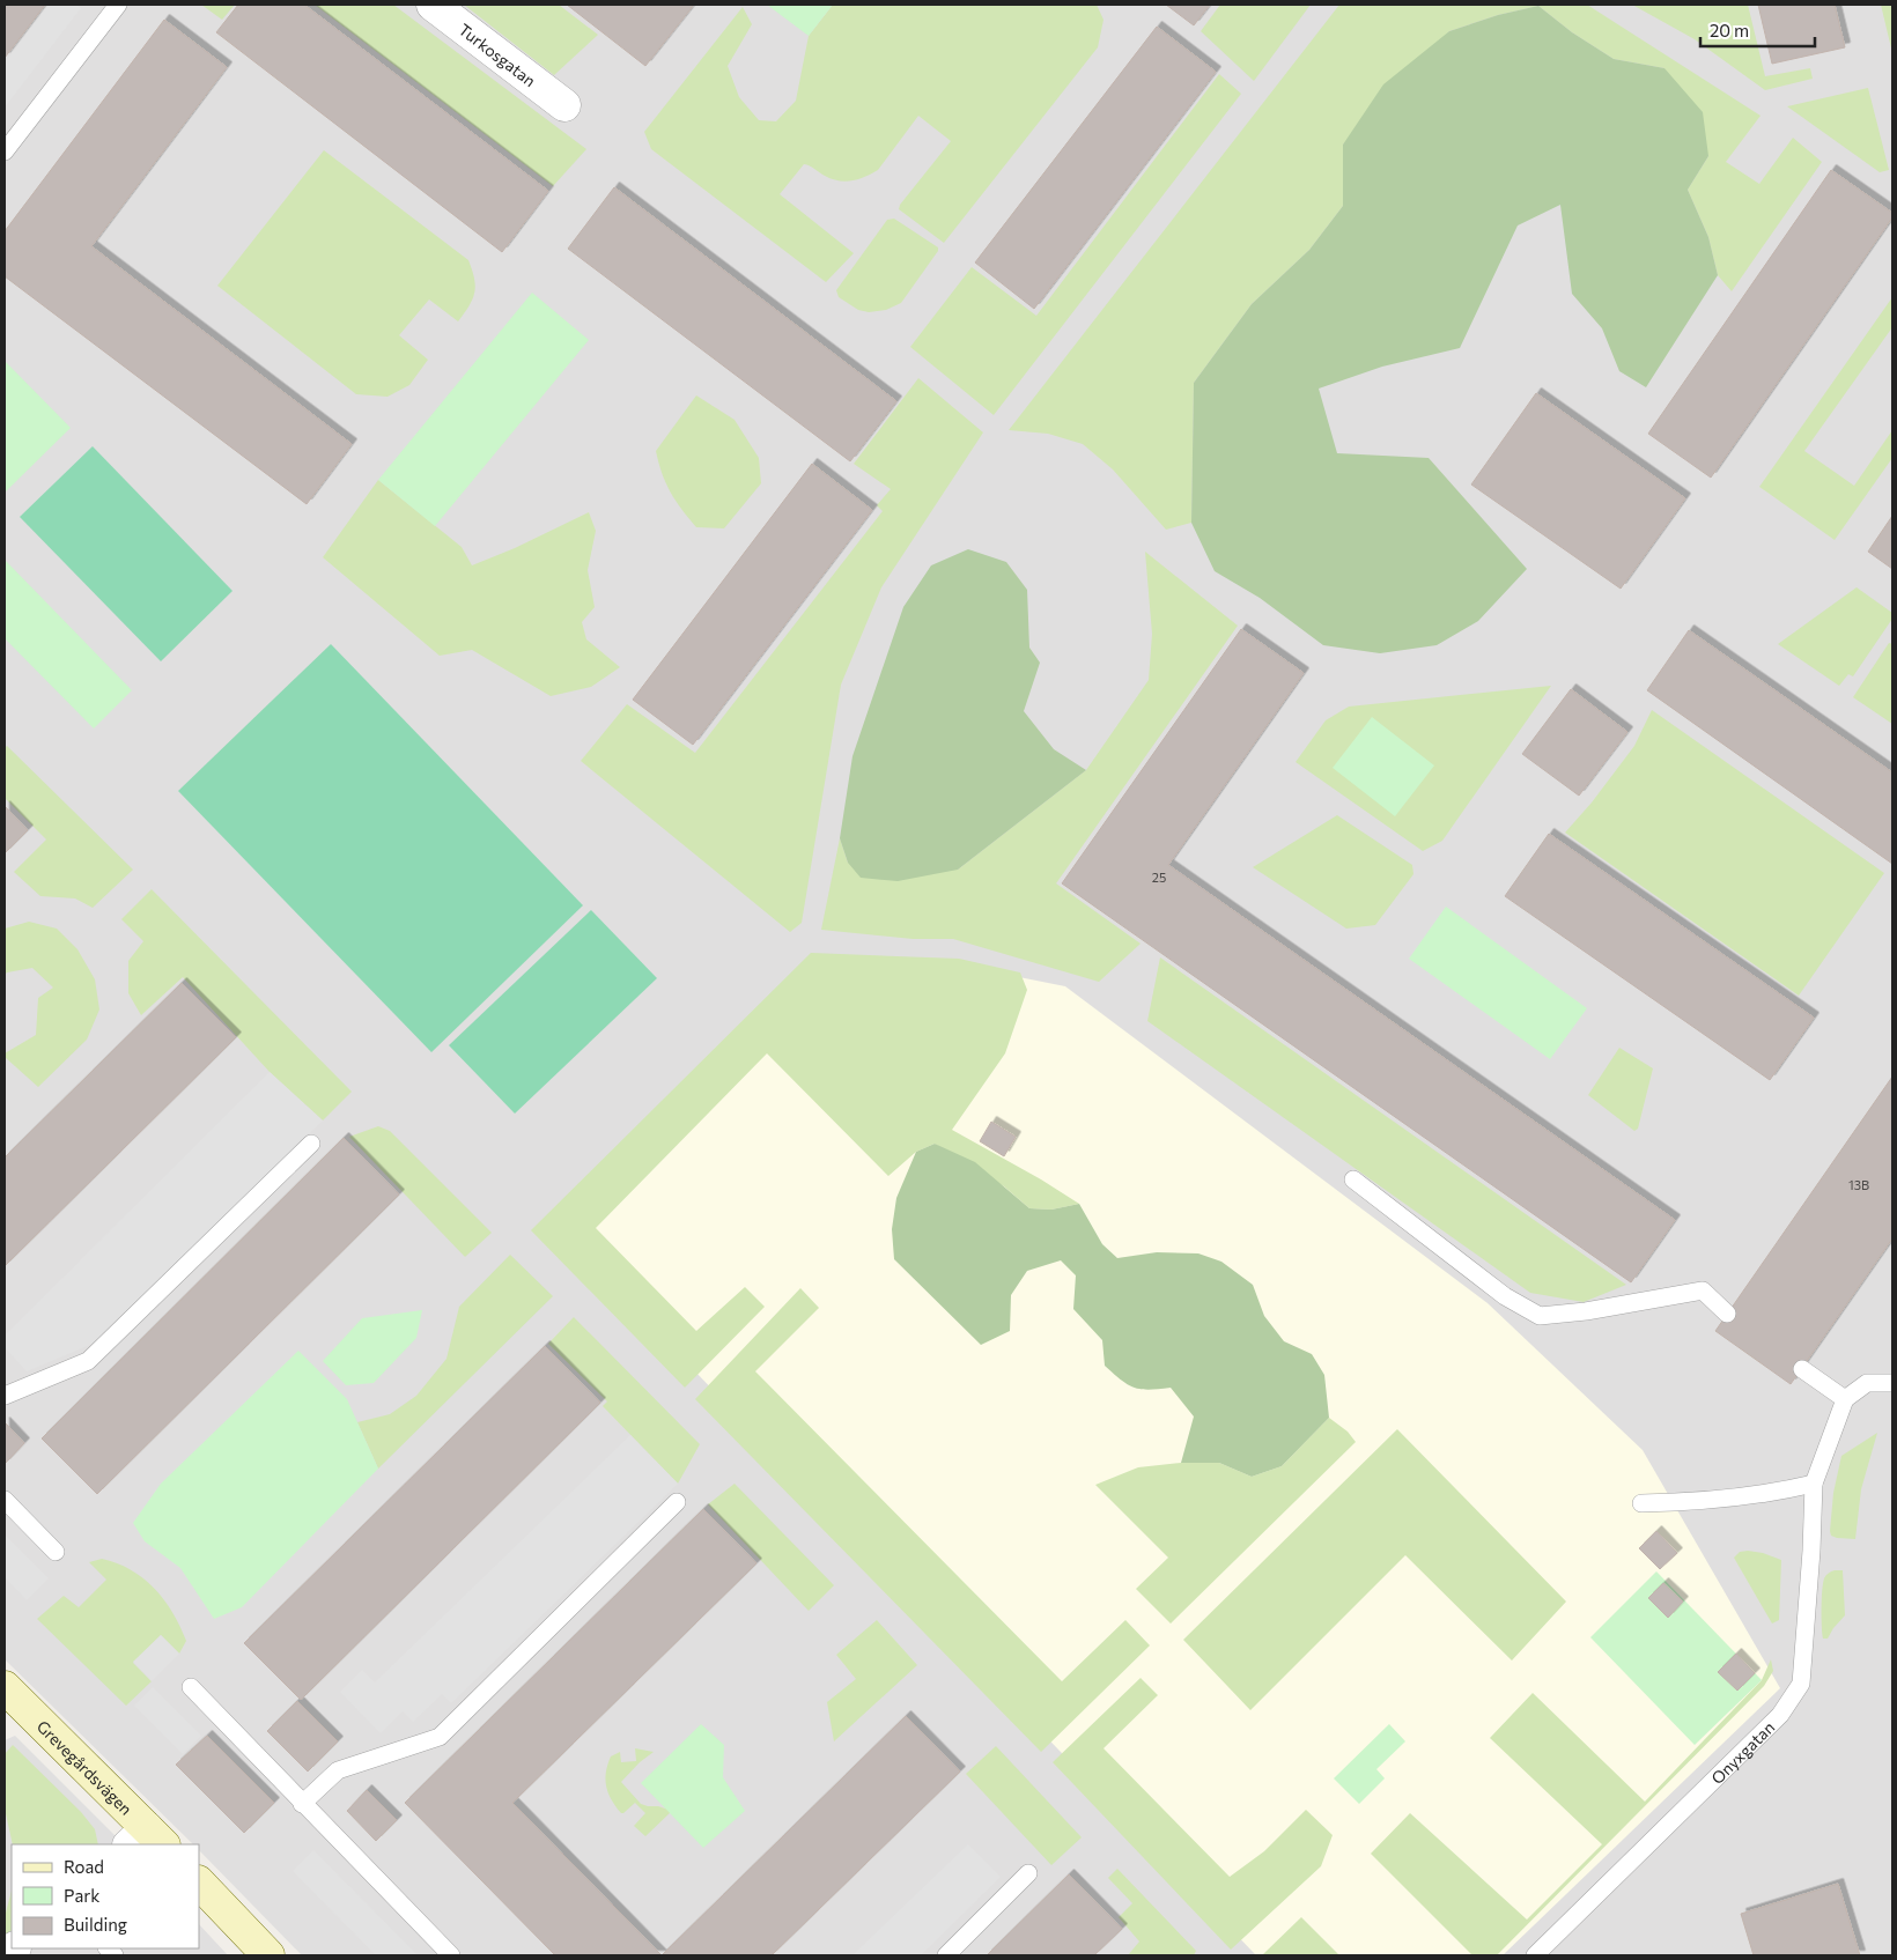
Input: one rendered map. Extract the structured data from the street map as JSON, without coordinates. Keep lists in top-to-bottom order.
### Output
{
  "streets": {
    "street": ["Turkosgatan", "Grevegårdsvägen"],
    "lane": ["Onyxgatan"]
  },
  "house_numbers": ["25", "13B"],
  "legend": ["Road", "Park", "Building"],
  "scale_bar": "20 m"
}
